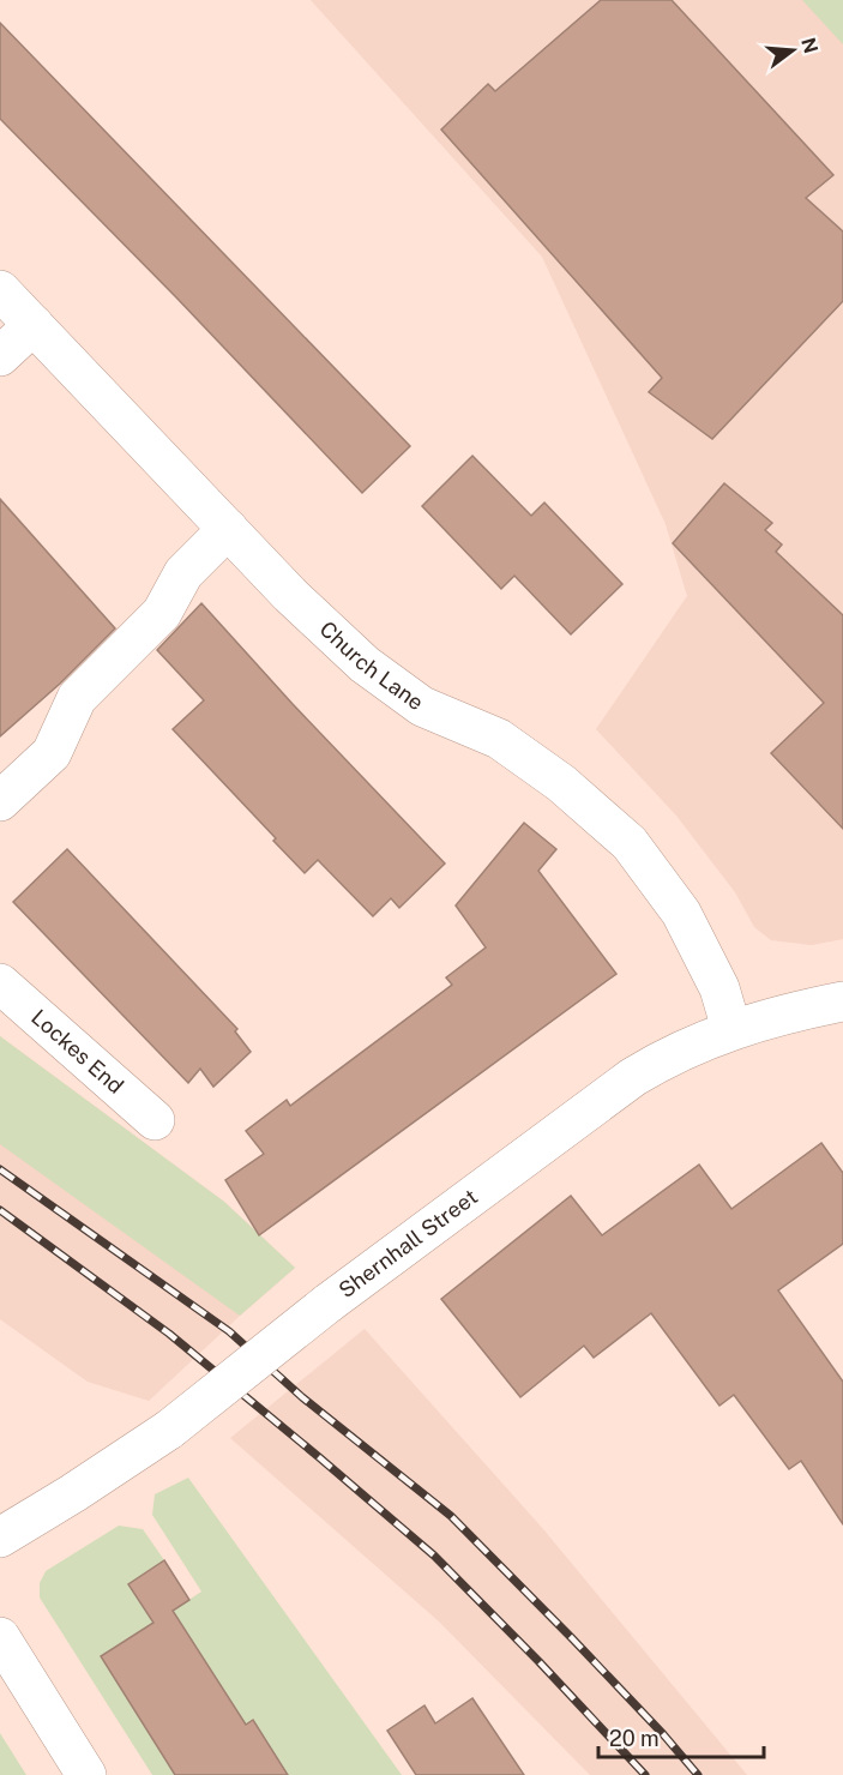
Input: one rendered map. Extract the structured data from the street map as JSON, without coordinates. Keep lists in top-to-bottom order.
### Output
{
  "streets": {
    "street": ["Church Lane", "Lockes End", "Shernhall Street"]
  },
  "crossings": [
    ["Church Lane", "Shernhall Street"]
  ],
  "scale_bar": "20 m",
  "north": "right"
}
